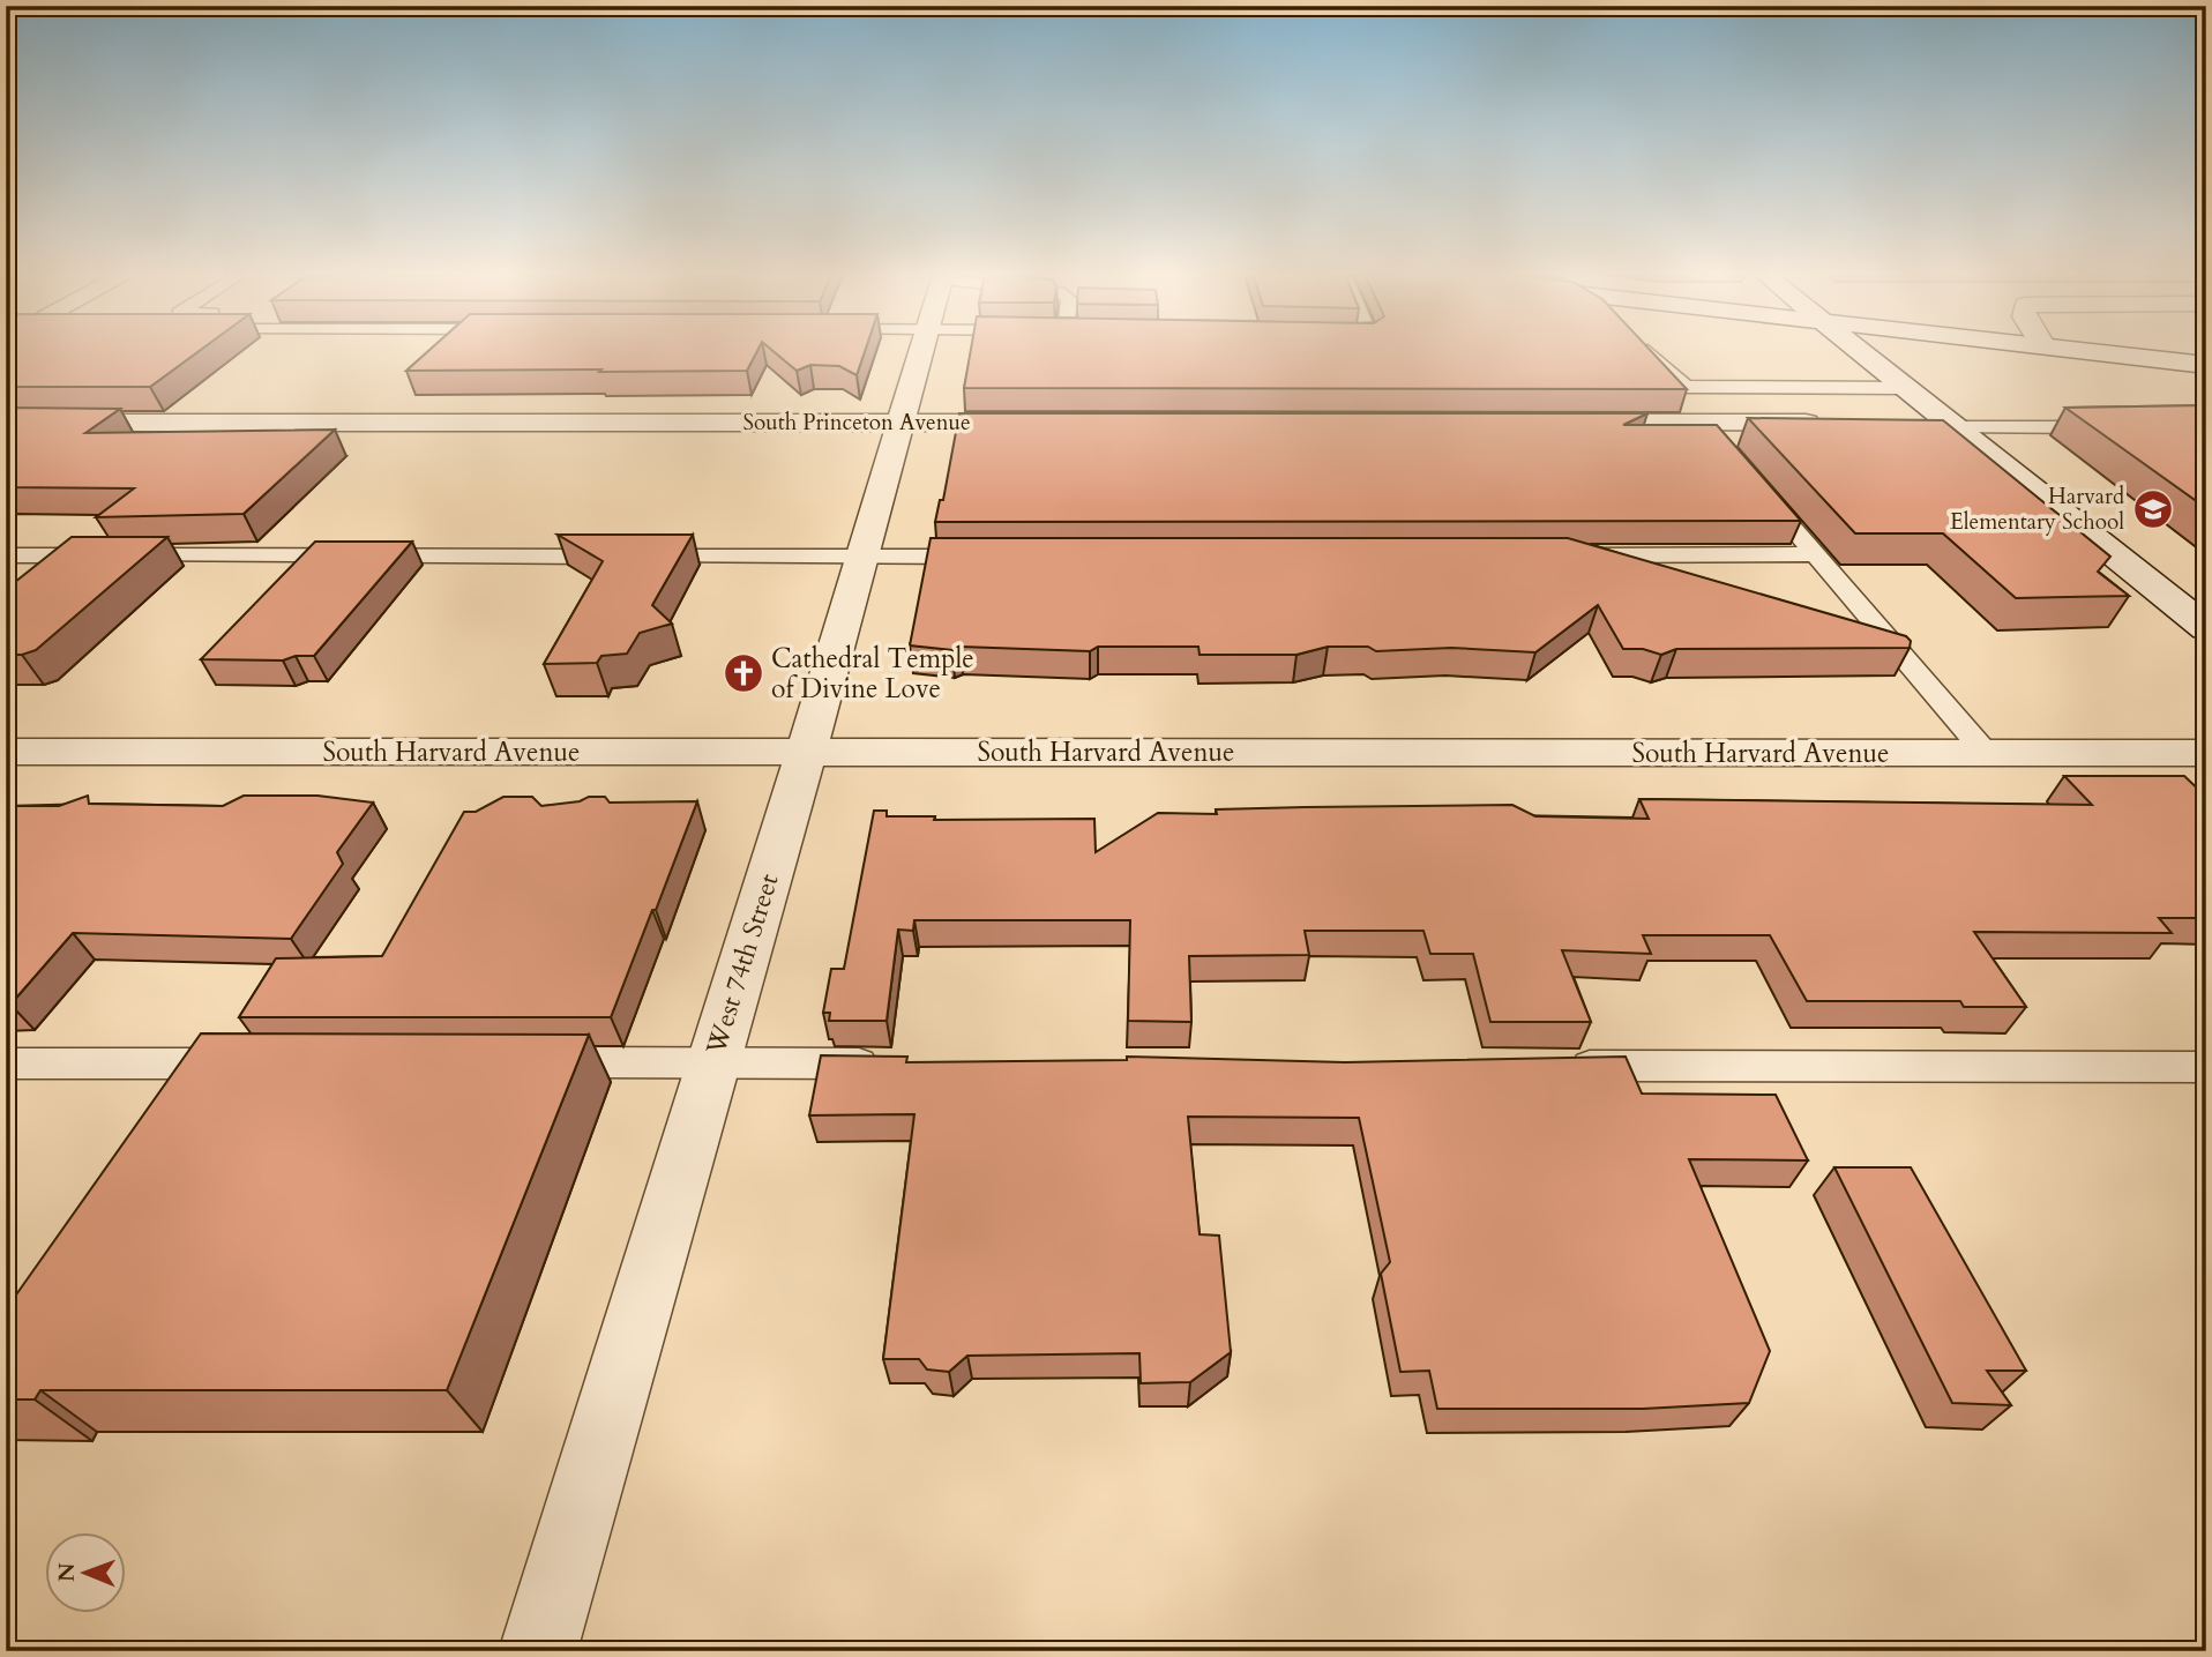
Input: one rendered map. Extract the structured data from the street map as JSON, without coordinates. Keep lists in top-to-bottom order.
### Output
{
  "streets": {
    "street": ["South Princeton Avenue", "South Harvard Avenue", "West 74th Street"]
  },
  "crossings": [
    ["South Princeton Avenue", "West 74th Street"],
    ["South Harvard Avenue", "West 74th Street"]
  ],
  "places": {
    "school or university": ["Harvard Elementary School"],
    "church": ["Cathedral Temple of Divine Love"]
  },
  "north": "left"
}
